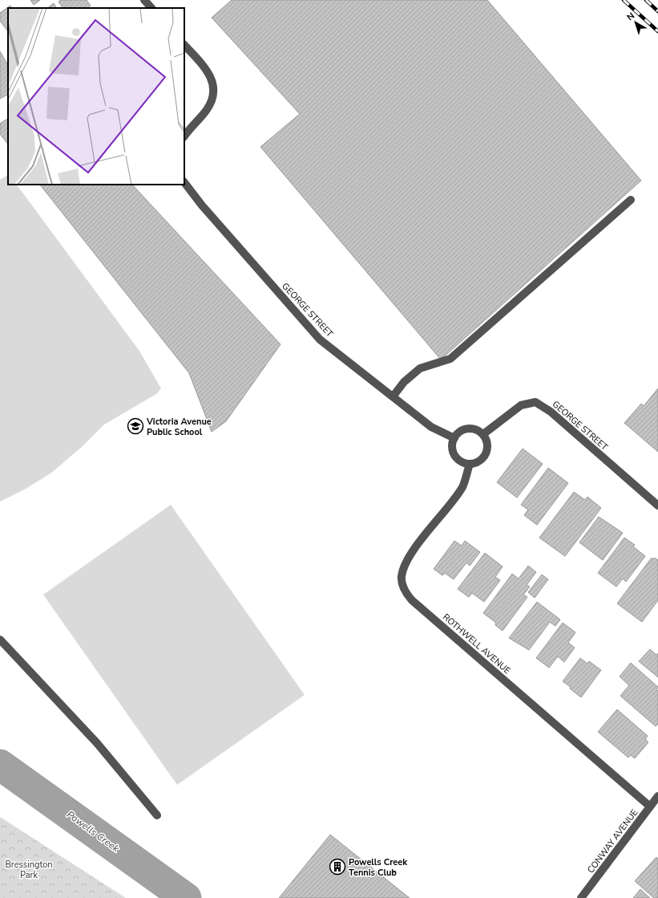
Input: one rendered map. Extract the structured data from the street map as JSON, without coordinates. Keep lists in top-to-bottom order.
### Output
{
  "streets": {
    "street": ["GEORGE STREET", "ROTHWELL AVENUE", "CONWAY AVENUE"]
  },
  "crossings": [
    ["GEORGE STREET", "ROTHWELL AVENUE"],
    ["ROTHWELL AVENUE", "CONWAY AVENUE"]
  ],
  "water": ["Powells Creek"],
  "parks": ["Bressington Park"],
  "places": {
    "school or university": ["Victoria Avenue Public School"],
    "building": ["Powells Creek Tennis Club"]
  },
  "north": "top left"
}
